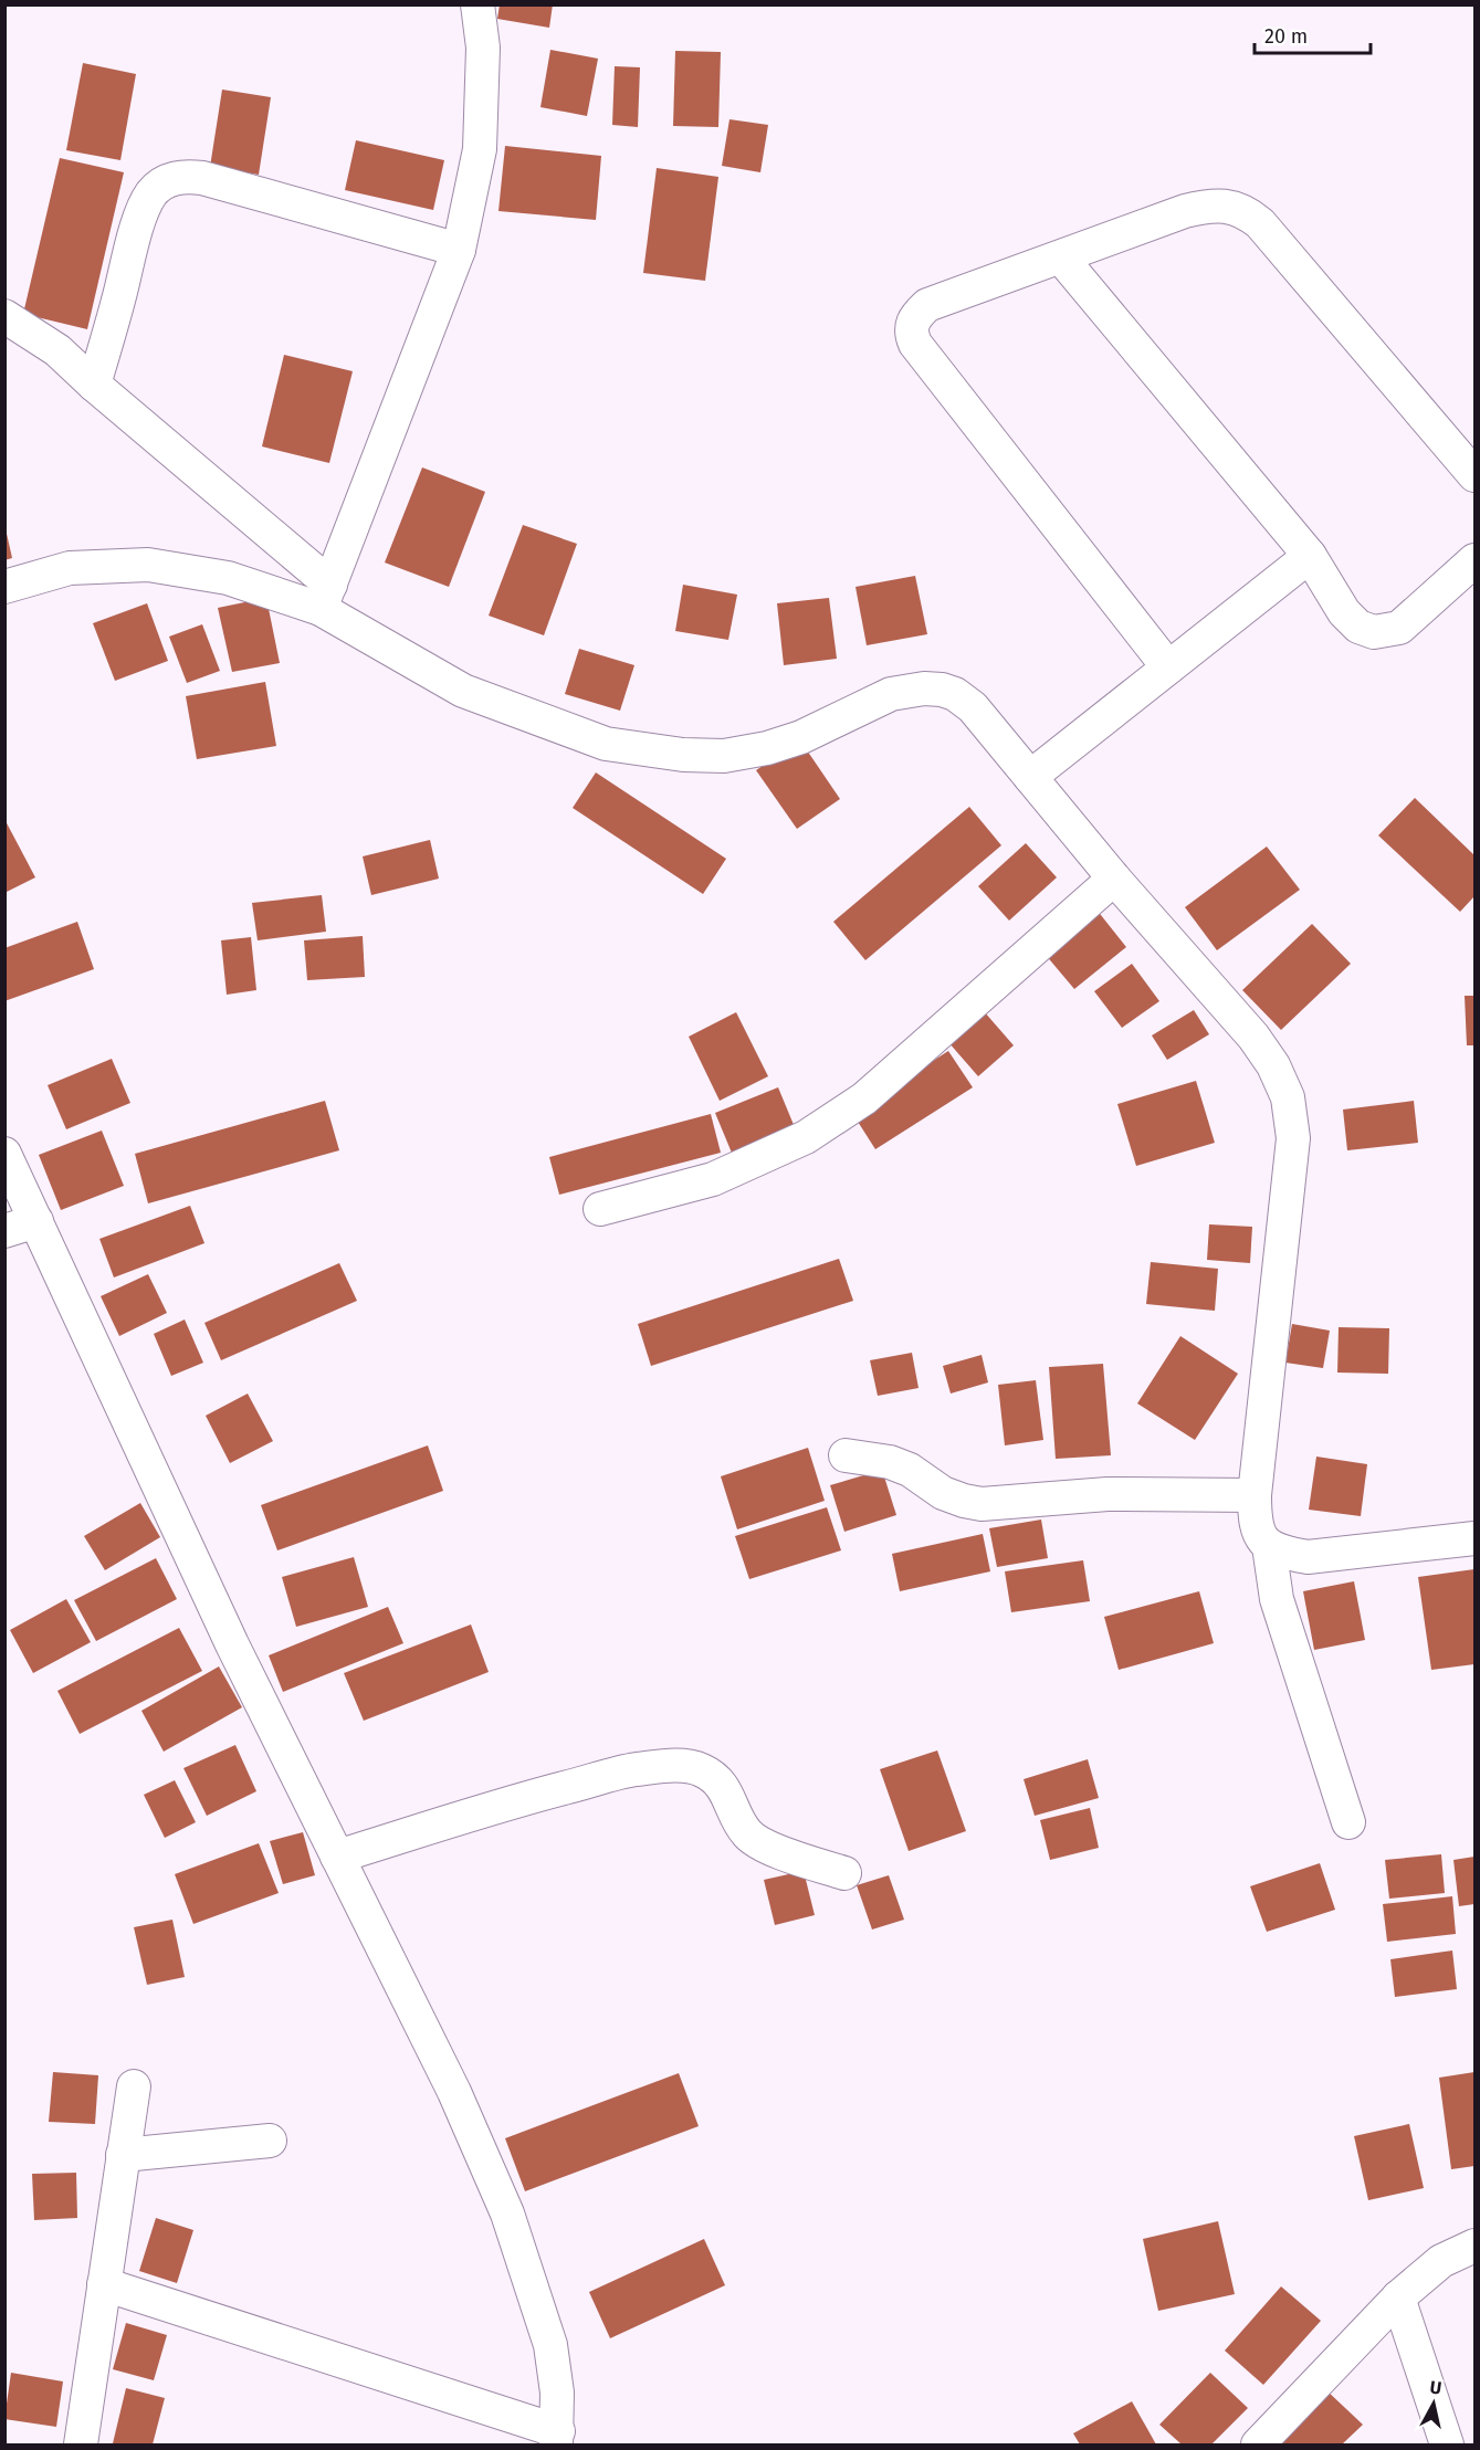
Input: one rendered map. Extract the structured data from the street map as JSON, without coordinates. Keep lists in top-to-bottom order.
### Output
{
  "scale_bar": "20 m",
  "north": "top"
}
